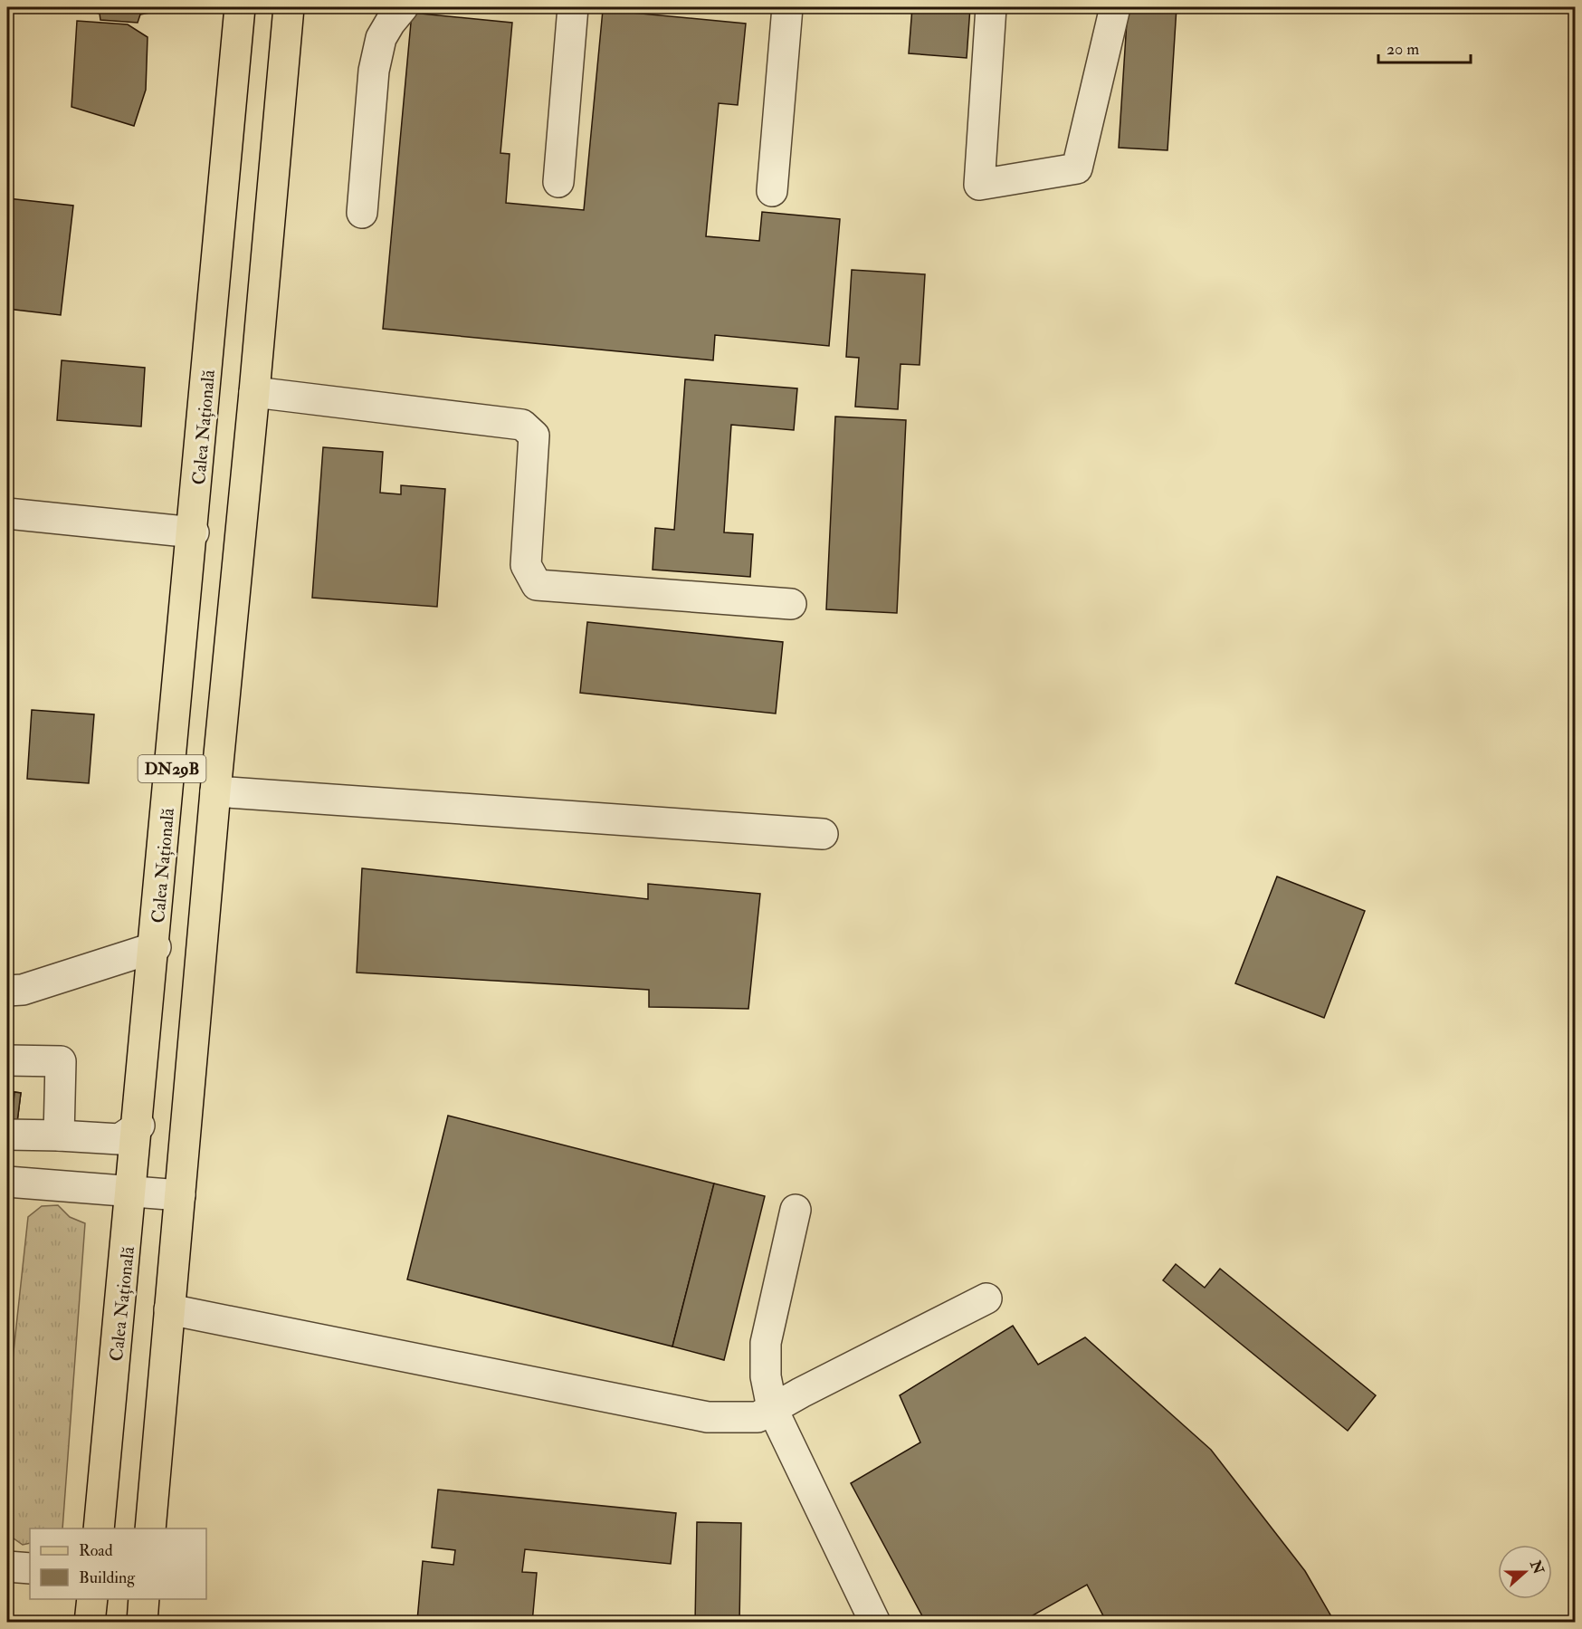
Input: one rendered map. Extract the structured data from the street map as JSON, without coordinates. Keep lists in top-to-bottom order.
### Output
{
  "streets": {
    "main road": ["Calea Națională", "DN29B"]
  },
  "legend": ["Road", "Building"],
  "scale_bar": "20 m",
  "north": "right"
}
